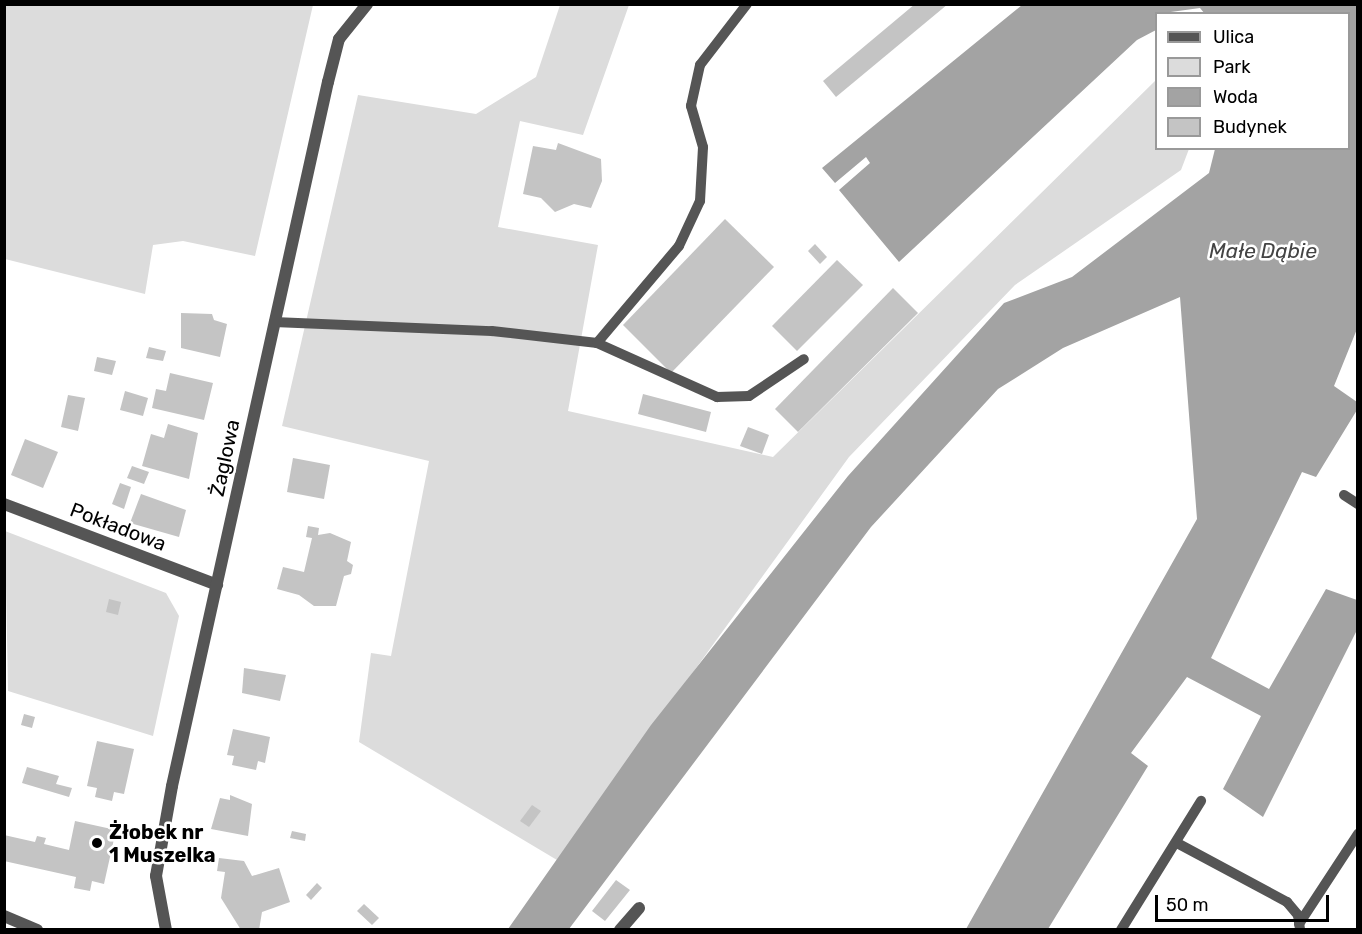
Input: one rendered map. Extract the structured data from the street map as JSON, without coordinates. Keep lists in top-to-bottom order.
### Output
{
  "streets": {
    "street": ["Żaglowa", "Pokładowa"]
  },
  "crossings": [
    ["Żaglowa", "Pokładowa"]
  ],
  "water": ["Małe Dąbie"],
  "places": ["Żłobek nr 1 Muszelka"],
  "legend": [
    "Ulica",
    "Park",
    "Woda",
    "Budynek"
  ],
  "scale_bar": "50 m"
}
